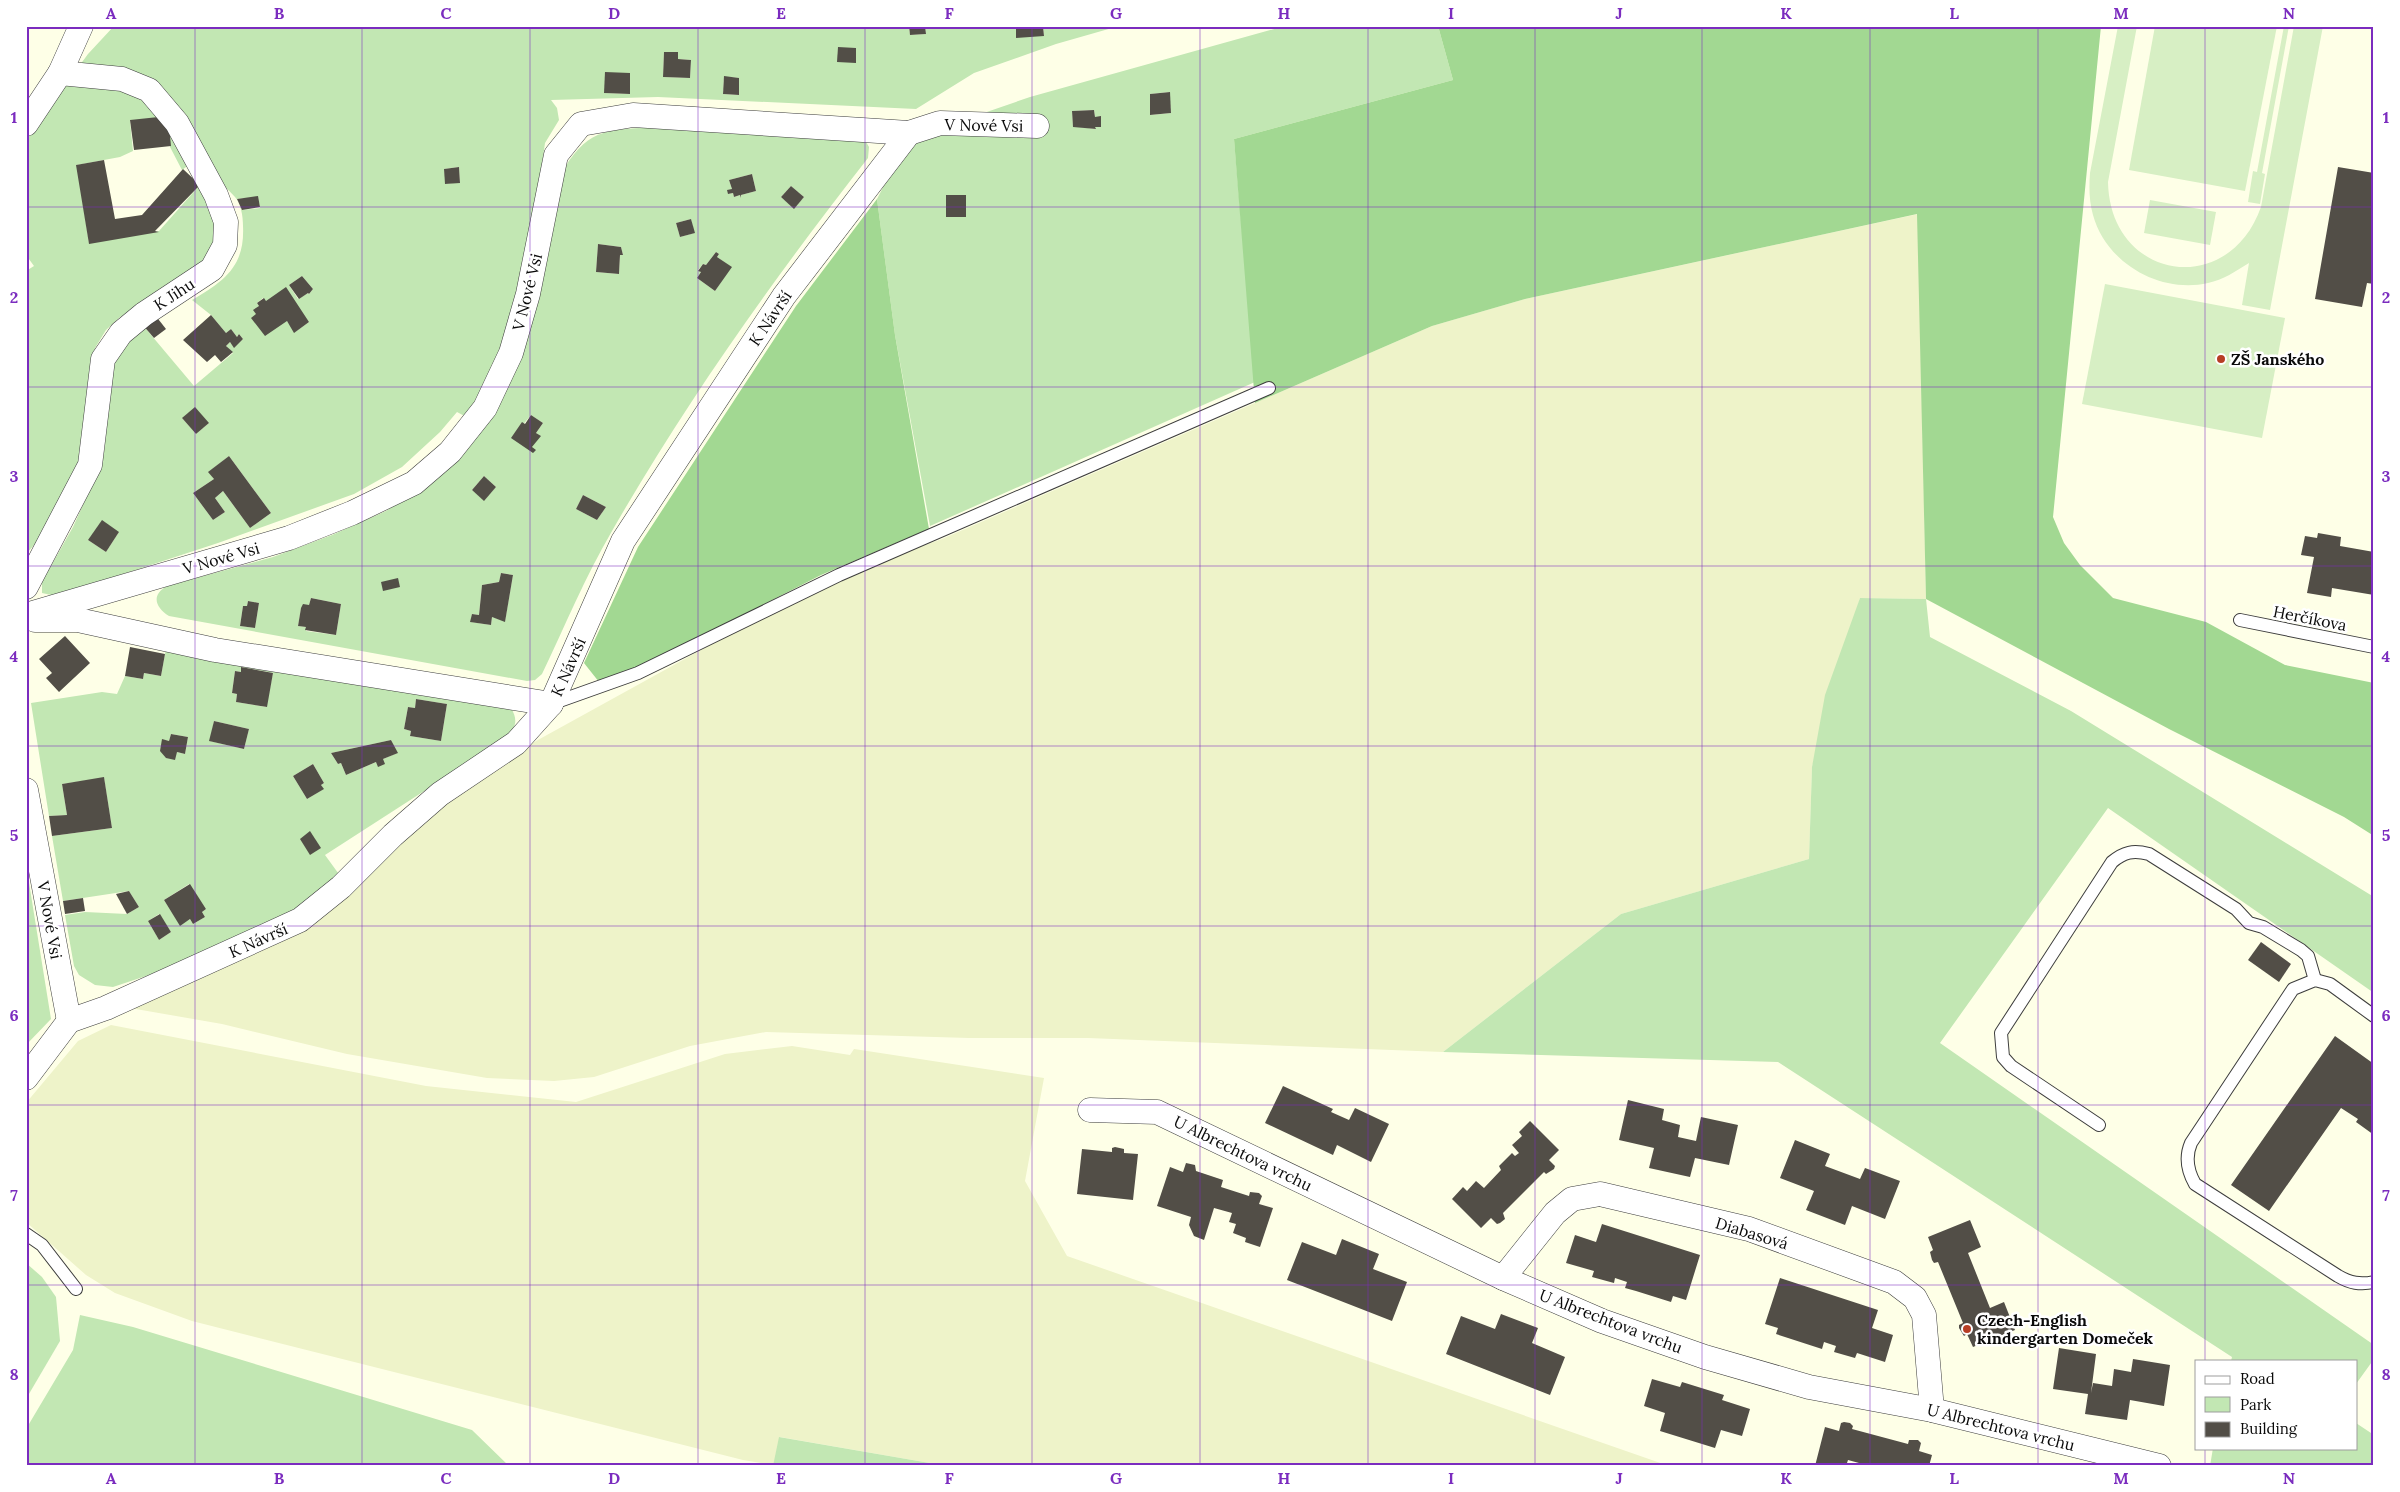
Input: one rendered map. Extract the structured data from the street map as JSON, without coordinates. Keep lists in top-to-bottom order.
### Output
{
  "streets": {
    "street": [
      "V Nové Vsi",
      "K Jihu",
      "K Návrší",
      "U Albrechtova vrchu",
      "Diabasová"
    ],
    "lane": ["Herčíkova"]
  },
  "crossings": [
    ["V Nové Vsi", "K Návrší"],
    ["U Albrechtova vrchu", "Diabasová"]
  ],
  "places": ["ZŠ Janského", "Czech-English kindergarten Domeček"],
  "legend": ["Road", "Park", "Building"],
  "grid": {
    "columns": [
      "A",
      "B",
      "C",
      "D",
      "E",
      "F",
      "G",
      "H",
      "I",
      "J",
      "K",
      "L",
      "M",
      "N"
    ],
    "rows": [
      "1",
      "2",
      "3",
      "4",
      "5",
      "6",
      "7",
      "8"
    ]
  }
}
